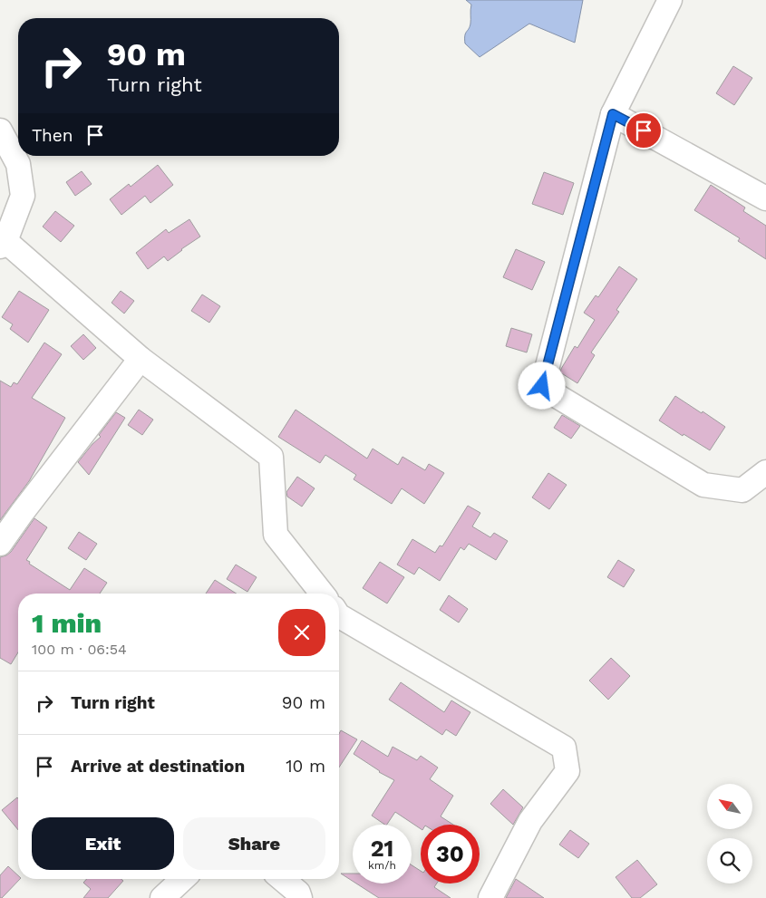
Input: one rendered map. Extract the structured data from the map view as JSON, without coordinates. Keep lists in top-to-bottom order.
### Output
{
  "north": "top left",
  "page": {
    "turn": ["90 m", "Turn right"],
    "then": "Then",
    "heading": ["1 min", "100 m · 06:54"],
    "list": [
      {
        "name": "Turn right",
        "value": "90 m"
      },
      {
        "name": "Arrive at destination",
        "value": "10 m"
      }
    ],
    "buttons": ["Exit", "Share"],
    "speed": "21 km/h",
    "limit": "30"
  }
}
